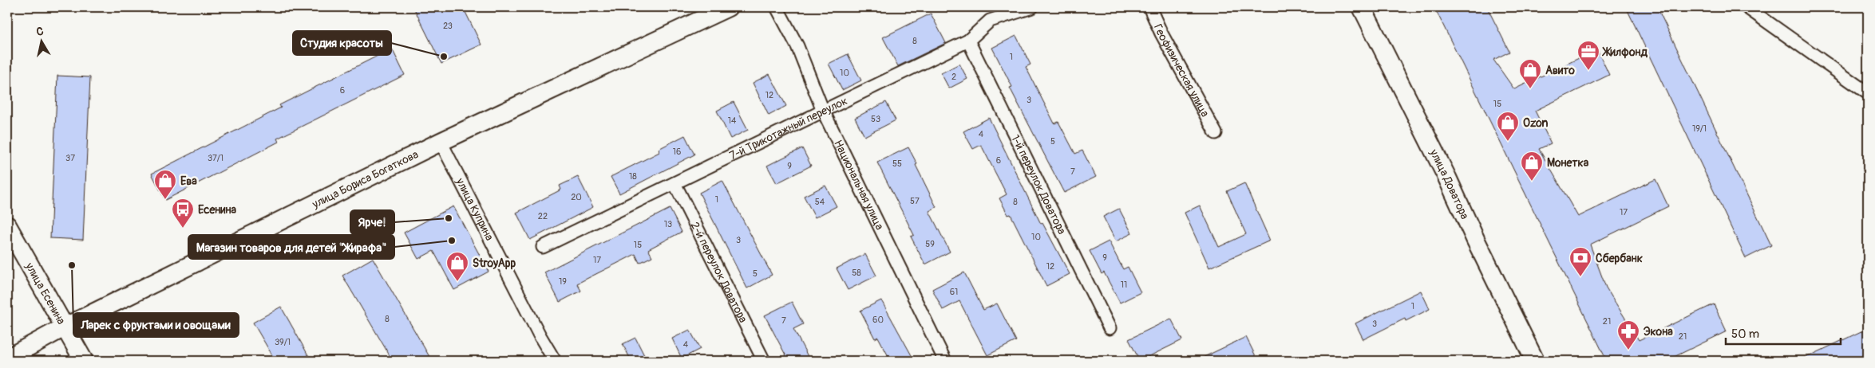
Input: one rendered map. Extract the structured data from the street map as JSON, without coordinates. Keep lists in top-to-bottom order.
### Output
{
  "streets": {
    "main road": ["улица Бориса Богаткова", "улица Доватора", "улица Есенина"],
    "street": [
      "Геофизическая улица",
      "7-й Трикотажный переулок",
      "1-й переулок Доватора",
      "Национальная улица",
      "улица Куприна",
      "2-й переулок Доватора"
    ]
  },
  "crossings": [
    ["7-й Трикотажный переулок", "1-й переулок Доватора"],
    ["7-й Трикотажный переулок", "Национальная улица"],
    ["7-й Трикотажный переулок", "2-й переулок Доватора"],
    ["улица Бориса Богаткова", "улица Куприна"],
    ["улица Бориса Богаткова", "улица Есенина"]
  ],
  "places": {
    "other": [
      "Студия красоты",
      "Ярче!",
      "Магазин товаров для детей \"Жирафа\"",
      "Ларек с фруктами и овощами"
    ],
    "office": ["Жилфонд"],
    "shop": [
      "Авито",
      "Ozon",
      "Монетка",
      "Ева",
      "StroyApp"
    ],
    "bus stop": ["Есенина"],
    "bank": ["Сбербанк"],
    "pharmacy": ["Экона"]
  },
  "house_numbers": [
    "23",
    "8",
    "1",
    "10",
    "2",
    "6",
    "12",
    "3",
    "15",
    "53",
    "14",
    "19/1",
    "4",
    "5",
    "16",
    "37",
    "37/1",
    "6",
    "55",
    "9",
    "7",
    "18",
    "20",
    "1",
    "57",
    "54",
    "8",
    "17",
    "22",
    "13",
    "10",
    "3",
    "59",
    "15",
    "9",
    "17",
    "12",
    "58",
    "5",
    "19",
    "11",
    "61",
    "1",
    "8",
    "60",
    "7",
    "21",
    "3",
    "21",
    "39/1",
    "4"
  ],
  "scale_bar": "50 m",
  "north": "top"
}
